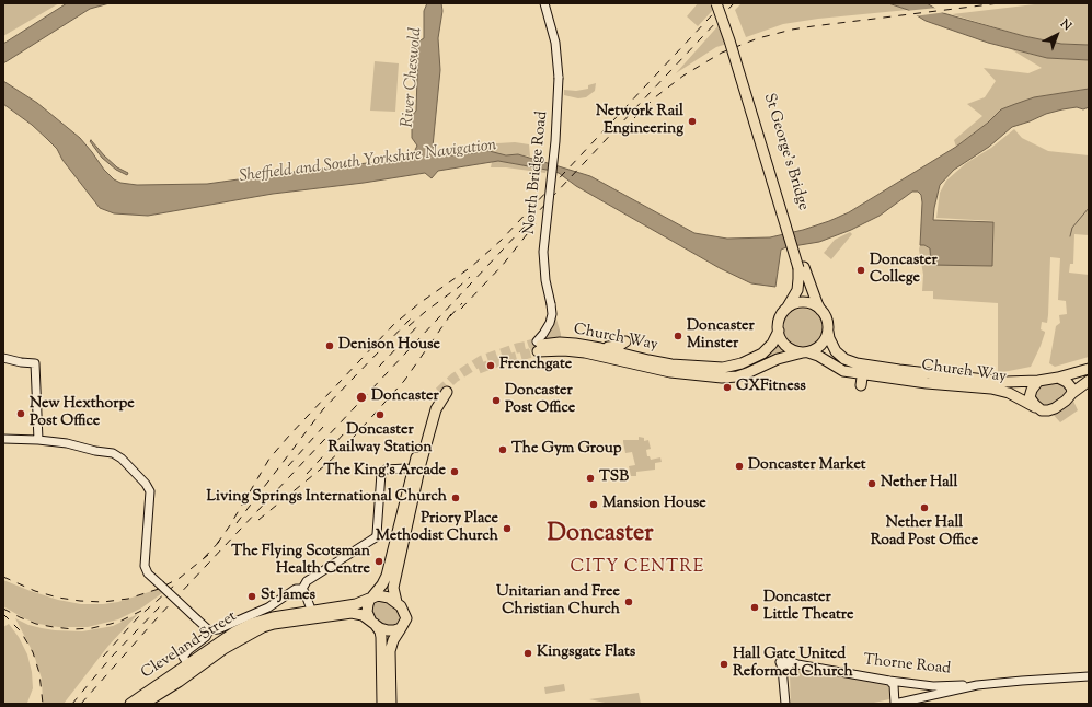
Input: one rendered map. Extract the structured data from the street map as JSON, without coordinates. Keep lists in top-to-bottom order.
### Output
{
  "streets": {
    "highway": ["St George's Bridge", "Church Way", "Cleveland Street"],
    "street": ["North Bridge Road", "Thorne Road"]
  },
  "crossings": [
    ["St George's Bridge", "Church Way"],
    ["North Bridge Road", "Church Way"]
  ],
  "districts": ["Doncaster", "CITY CENTRE"],
  "water": ["River Cheswold", "Sheffield and South Yorkshire Navigation"],
  "places": [
    "Network Rail Engineering",
    "Doncaster College",
    "Doncaster Minster",
    "Denison House",
    "Frenchgate",
    "GXFitness",
    "Doncaster",
    "Doncaster Post Office",
    "New Hexthorpe Post Office",
    "Doncaster Railway Station",
    "The Gym Group",
    "Doncaster Market",
    "The King's Arcade",
    "TSB",
    "Nether Hall",
    "Living Springs International Church",
    "Mansion House",
    "Nether Hall Road Post Office",
    "Priory Place Methodist Church",
    "The Flying Scotsman Health Centre",
    "St James",
    "Unitarian and Free Christian Church",
    "Doncaster Little Theatre",
    "Kingsgate Flats",
    "Hall Gate United Reformed Church"
  ],
  "north": "top right"
}
